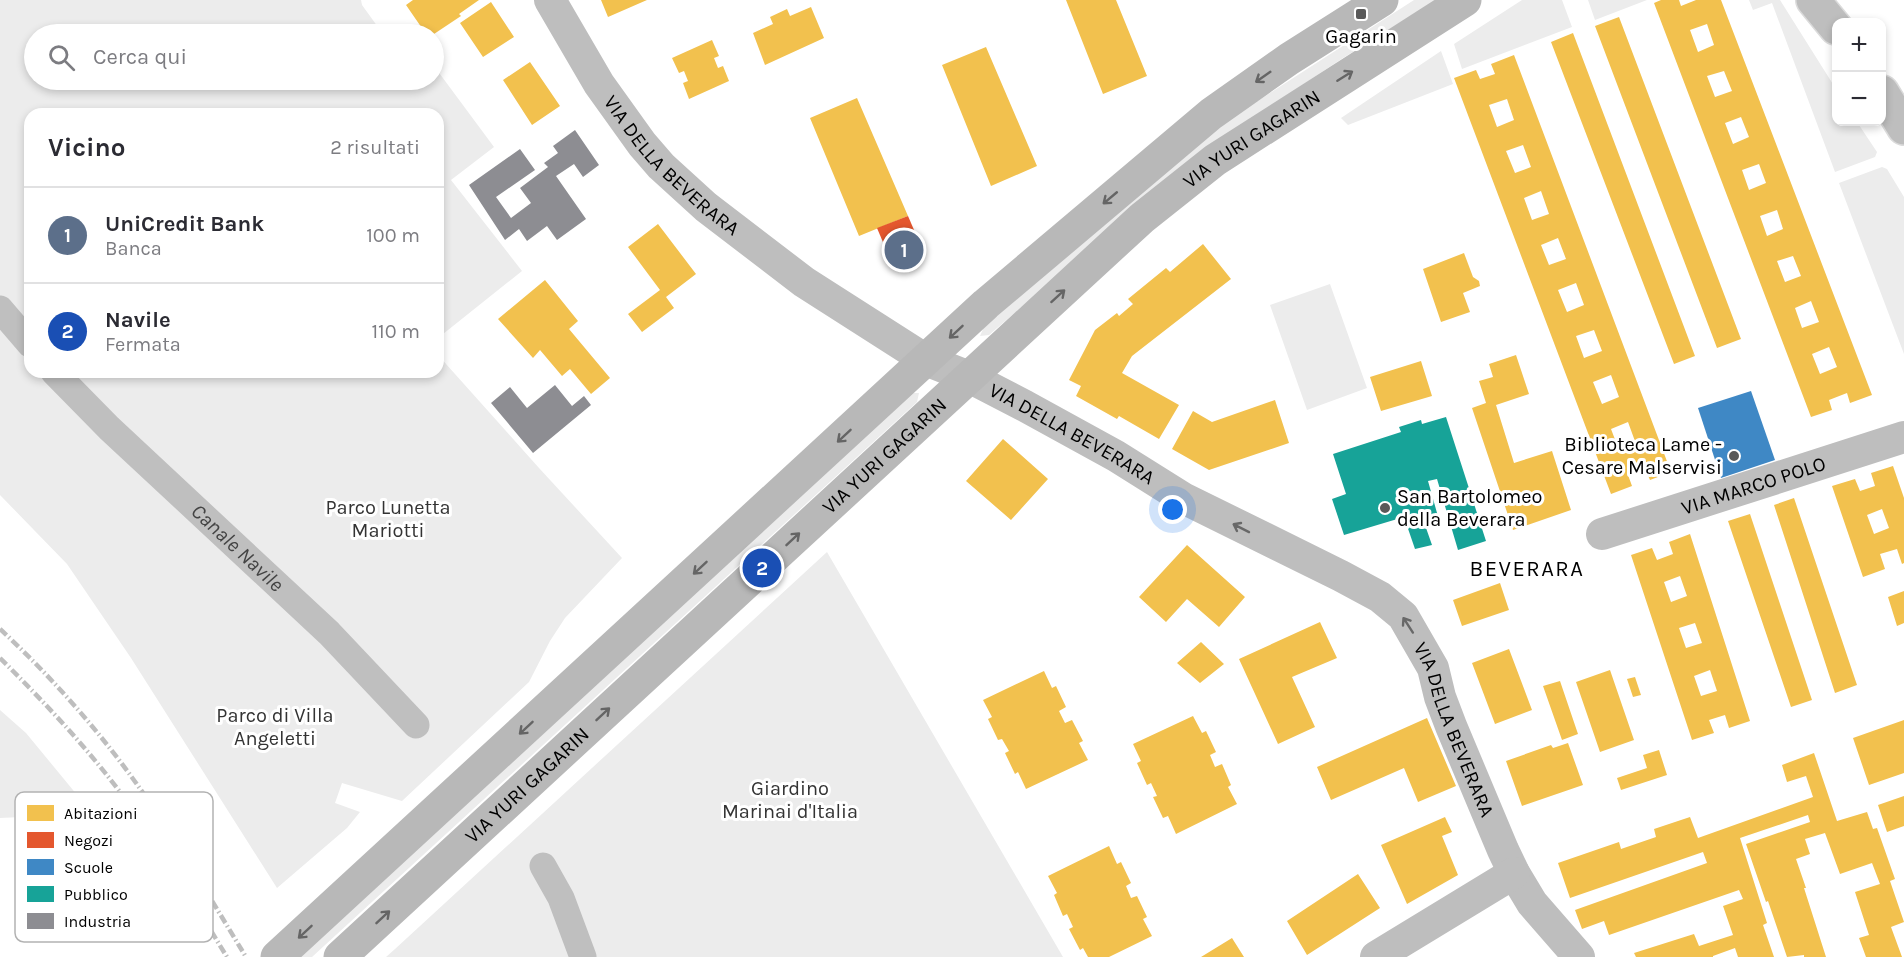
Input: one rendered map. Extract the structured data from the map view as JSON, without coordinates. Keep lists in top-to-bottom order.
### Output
{
  "streets": {
    "main road": ["VIA YURI GAGARIN"],
    "street": ["VIA DELLA BEVERARA", "VIA MARCO POLO"]
  },
  "crossings": [
    ["VIA YURI GAGARIN", "VIA DELLA BEVERARA"]
  ],
  "one_way": ["VIA DELLA BEVERARA"],
  "districts": ["BEVERARA"],
  "water": ["Canale Navile"],
  "parks": ["Parco Lunetta Mariotti", "Parco di Villa Angeletti", "Giardino Marinai d'Italia"],
  "places": {
    "transit": ["Gagarin"],
    "other": ["Biblioteca Lame - Cesare Malservisi", "San Bartolomeo della Beverara"]
  },
  "legend": [
    "Abitazioni",
    "Negozi",
    "Scuole",
    "Pubblico",
    "Industria"
  ],
  "page": {
    "map_buttons": ["+", "−"],
    "search": "Cerca qui",
    "heading": ["Vicino", "2 risultati"],
    "list": [
      {
        "mark": "1",
        "name": "UniCredit Bank",
        "note": "Banca",
        "value": "100 m"
      },
      {
        "mark": "2",
        "name": "Navile",
        "note": "Fermata",
        "value": "110 m"
      }
    ],
    "pins": ["1", "2"]
  }
}
